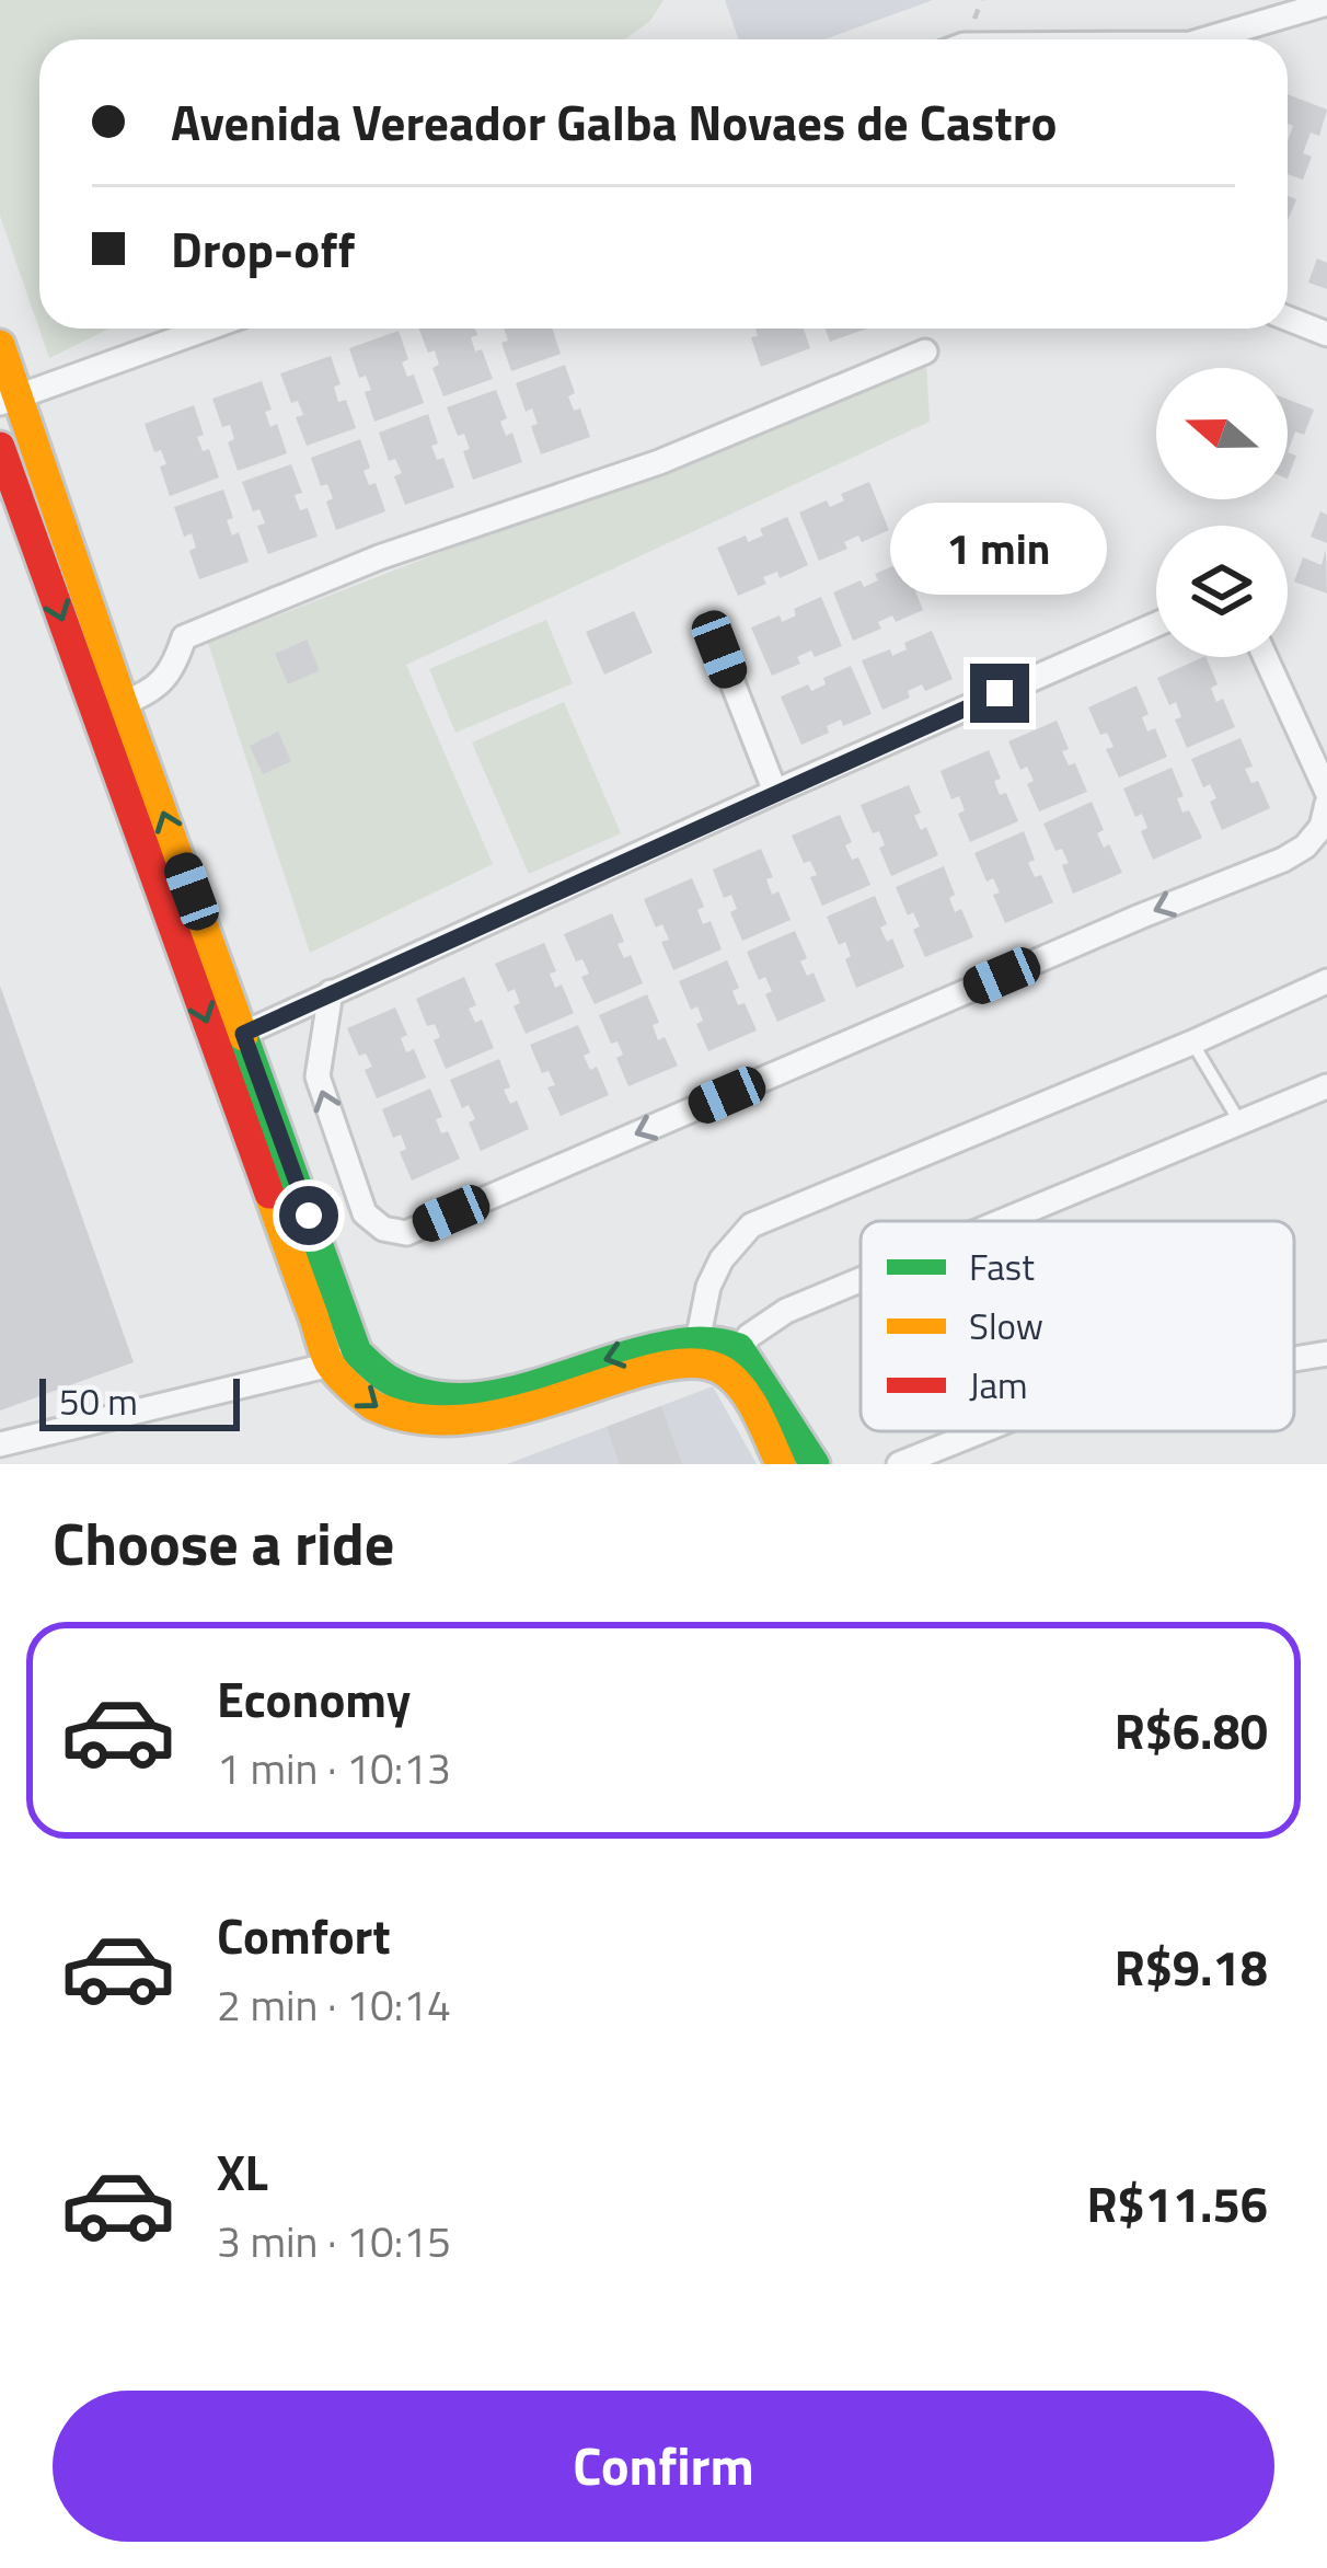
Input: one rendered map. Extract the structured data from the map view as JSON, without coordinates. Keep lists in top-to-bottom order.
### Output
{
  "legend": ["Fast", "Slow", "Jam"],
  "scale_bar": "50 m",
  "north": "left",
  "page": {
    "banner": ["Avenida Vereador Galba Novaes de Castro", "Drop-off"],
    "bubble": "1 min",
    "scale": "50 m",
    "heading": "Choose a ride",
    "list": [
      {
        "name": "Economy",
        "note": "1 min · 10:13",
        "value": "R$6.80"
      },
      {
        "name": "Comfort",
        "note": "2 min · 10:14",
        "value": "R$9.18"
      },
      {
        "name": "XL",
        "note": "3 min · 10:15",
        "value": "R$11.56"
      }
    ],
    "buttons": "Confirm"
  }
}
